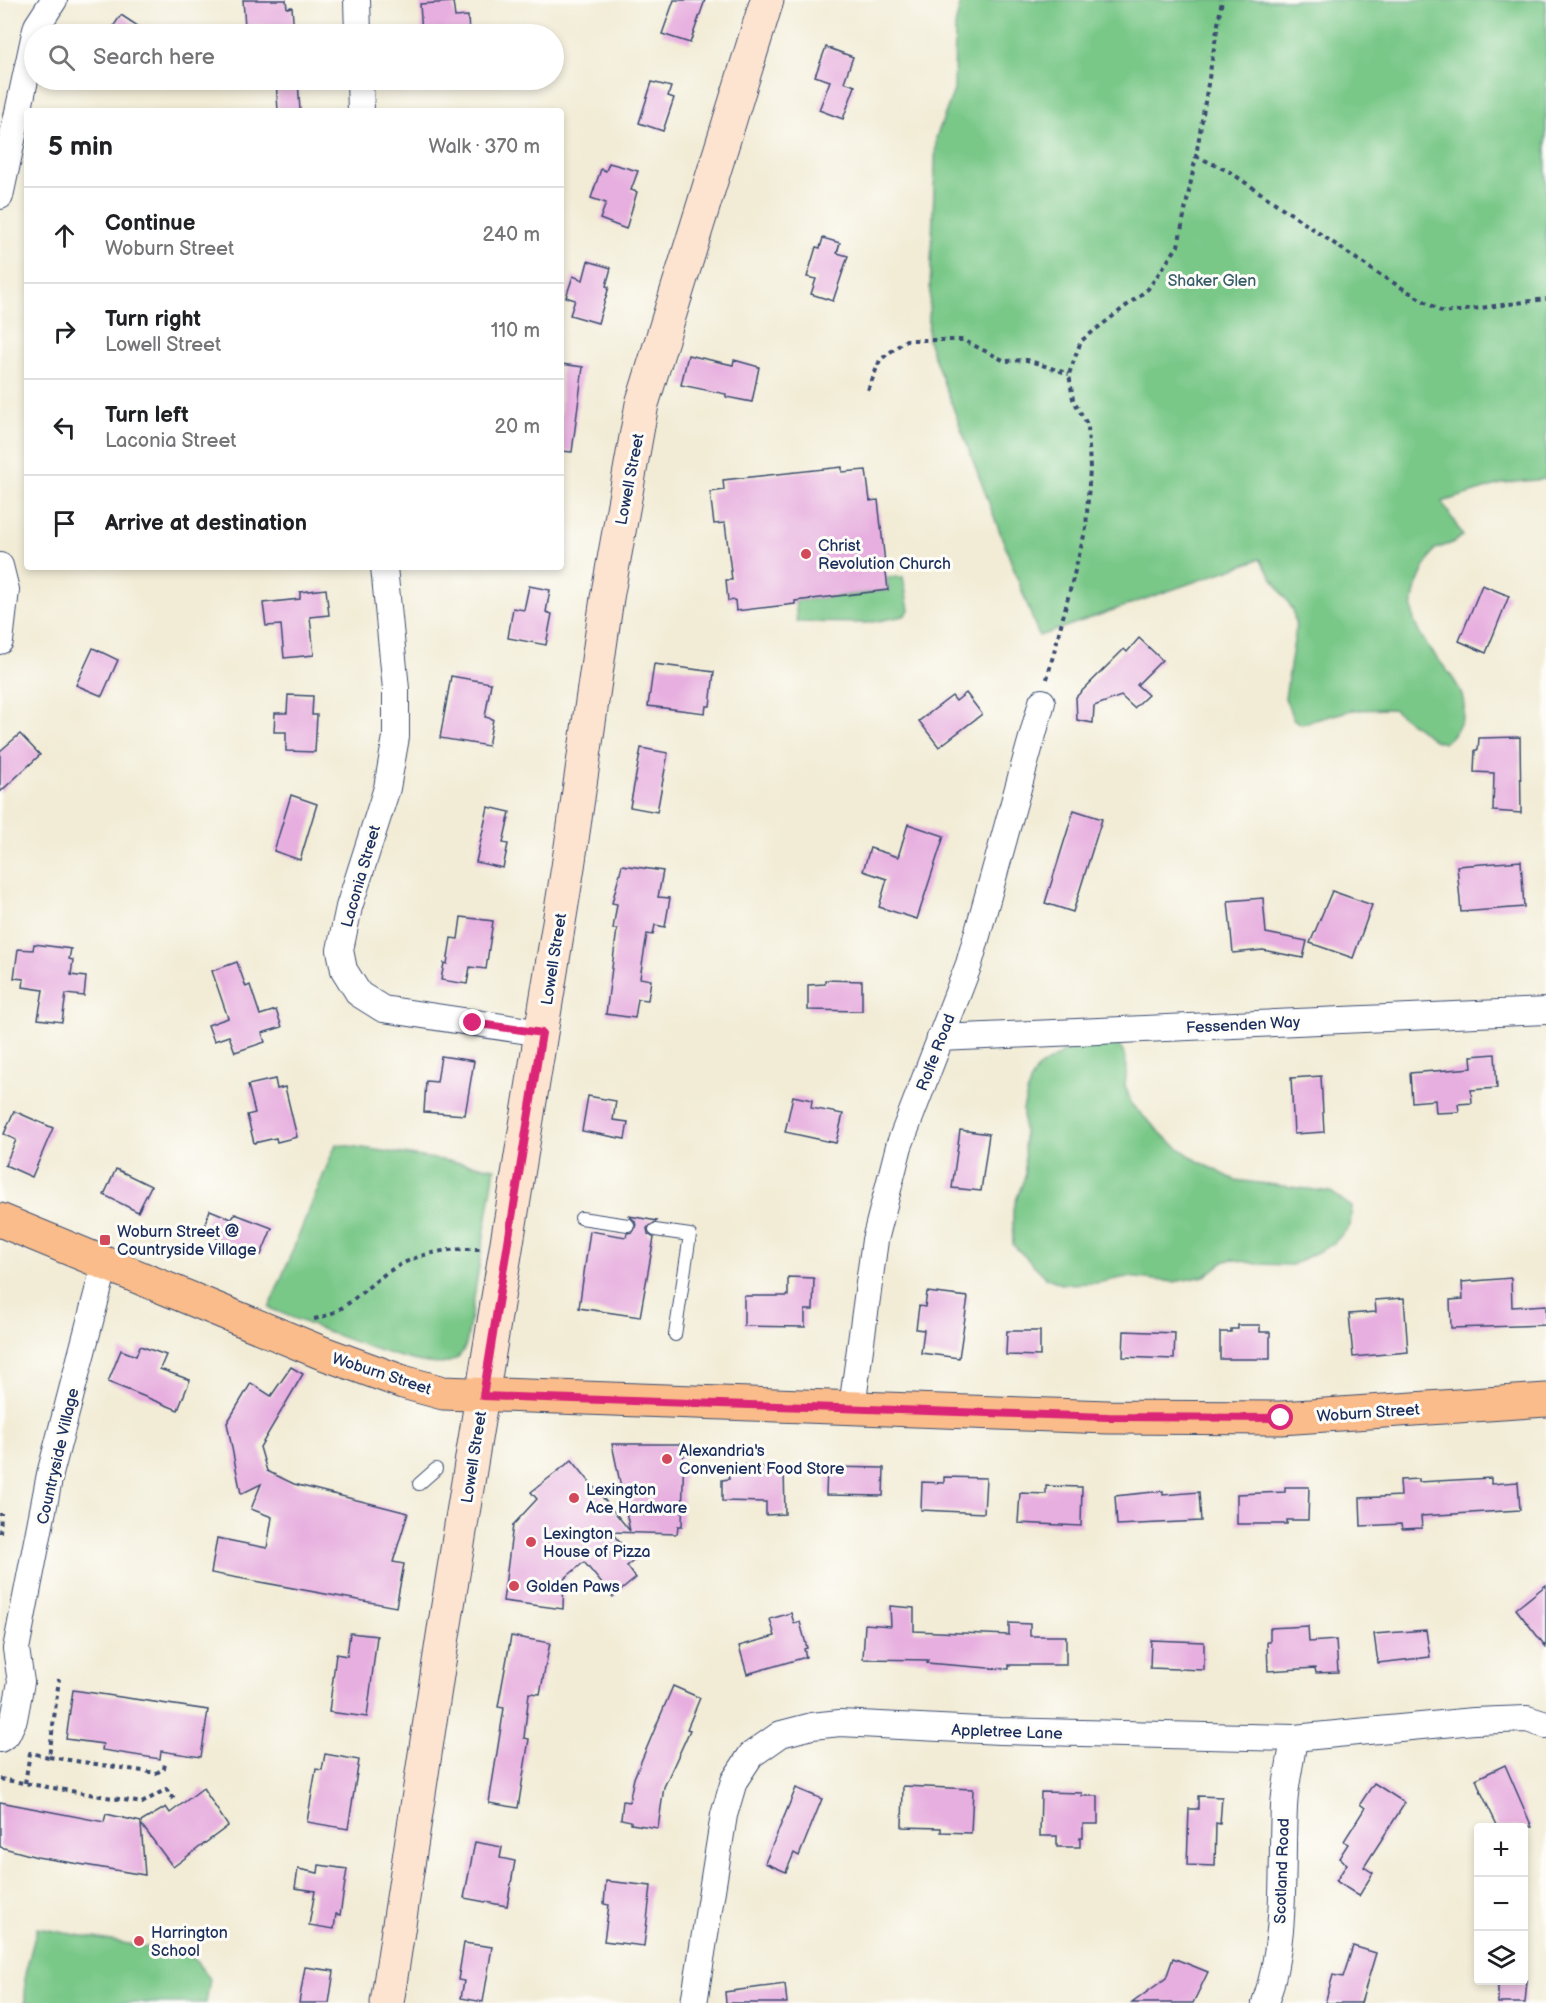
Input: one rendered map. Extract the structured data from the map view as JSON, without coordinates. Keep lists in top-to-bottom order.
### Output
{
  "streets": {
    "main road": ["Lowell Street", "Woburn Street"],
    "street": [
      "Laconia Street",
      "Fessenden Way",
      "Rolfe Road",
      "Countryside Village",
      "Appletree Lane",
      "Scotland Road"
    ]
  },
  "crossings": [
    ["Lowell Street", "Laconia Street"],
    ["Lowell Street", "Woburn Street"],
    ["Fessenden Way", "Rolfe Road"],
    ["Rolfe Road", "Woburn Street"],
    ["Woburn Street", "Countryside Village"],
    ["Appletree Lane", "Scotland Road"]
  ],
  "parks": ["Shaker Glen"],
  "places": {
    "other": [
      "Christ Revolution Church",
      "Alexandria's Convenient Food Store",
      "Lexington Ace Hardware",
      "Lexington House of Pizza",
      "Golden Paws",
      "Harrington School"
    ],
    "transit": ["Woburn Street @ Countryside Village"]
  },
  "page": {
    "search": "Search here",
    "heading": ["5 min", "Walk · 370 m"],
    "list": [
      ["Continue", "Woburn Street", "240 m"],
      ["Turn right", "Lowell Street", "110 m"],
      ["Turn left", "Laconia Street", "20 m"],
      "Arrive at destination"
    ],
    "map_buttons": ["+", "−"]
  }
}
